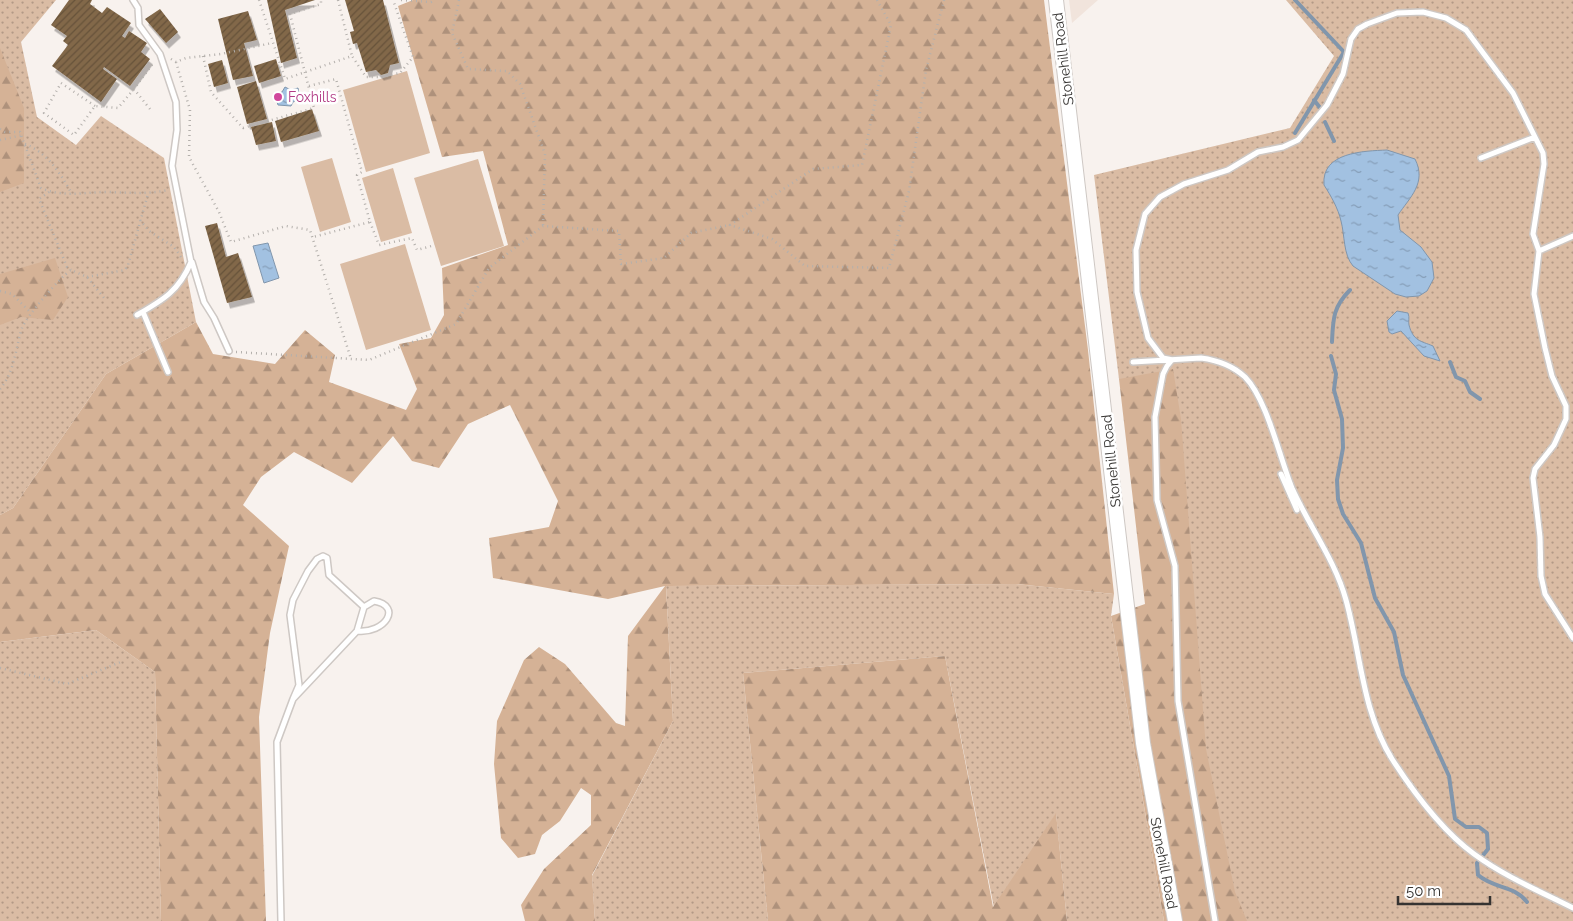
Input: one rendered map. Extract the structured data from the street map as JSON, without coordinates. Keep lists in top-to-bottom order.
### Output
{
  "streets": {
    "street": ["Stonehill Road"]
  },
  "places": ["Foxhills"],
  "scale_bar": "50 m"
}
